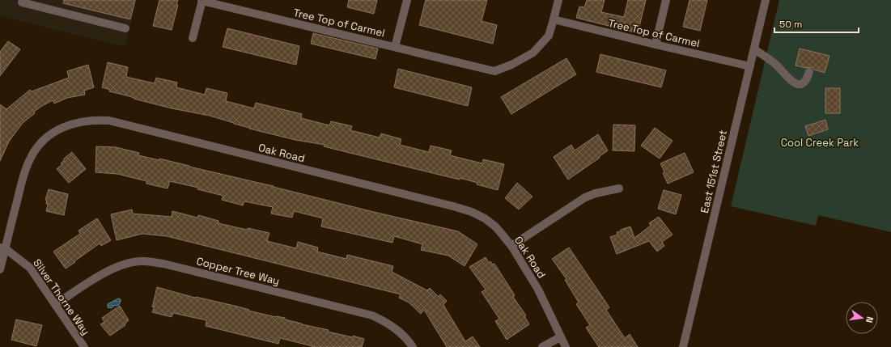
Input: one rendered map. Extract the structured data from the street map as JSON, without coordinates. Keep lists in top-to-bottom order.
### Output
{
  "streets": {
    "street": [
      "Tree Top of Carmel",
      "Oak Road",
      "East 151st Street",
      "Copper Tree Way",
      "Silver Thorne Way"
    ]
  },
  "crossings": [
    ["Tree Top of Carmel", "East 151st Street"],
    ["Oak Road", "Silver Thorne Way"],
    ["Copper Tree Way", "Silver Thorne Way"]
  ],
  "parks": ["Cool Creek Park"],
  "scale_bar": "50 m",
  "north": "right"
}
